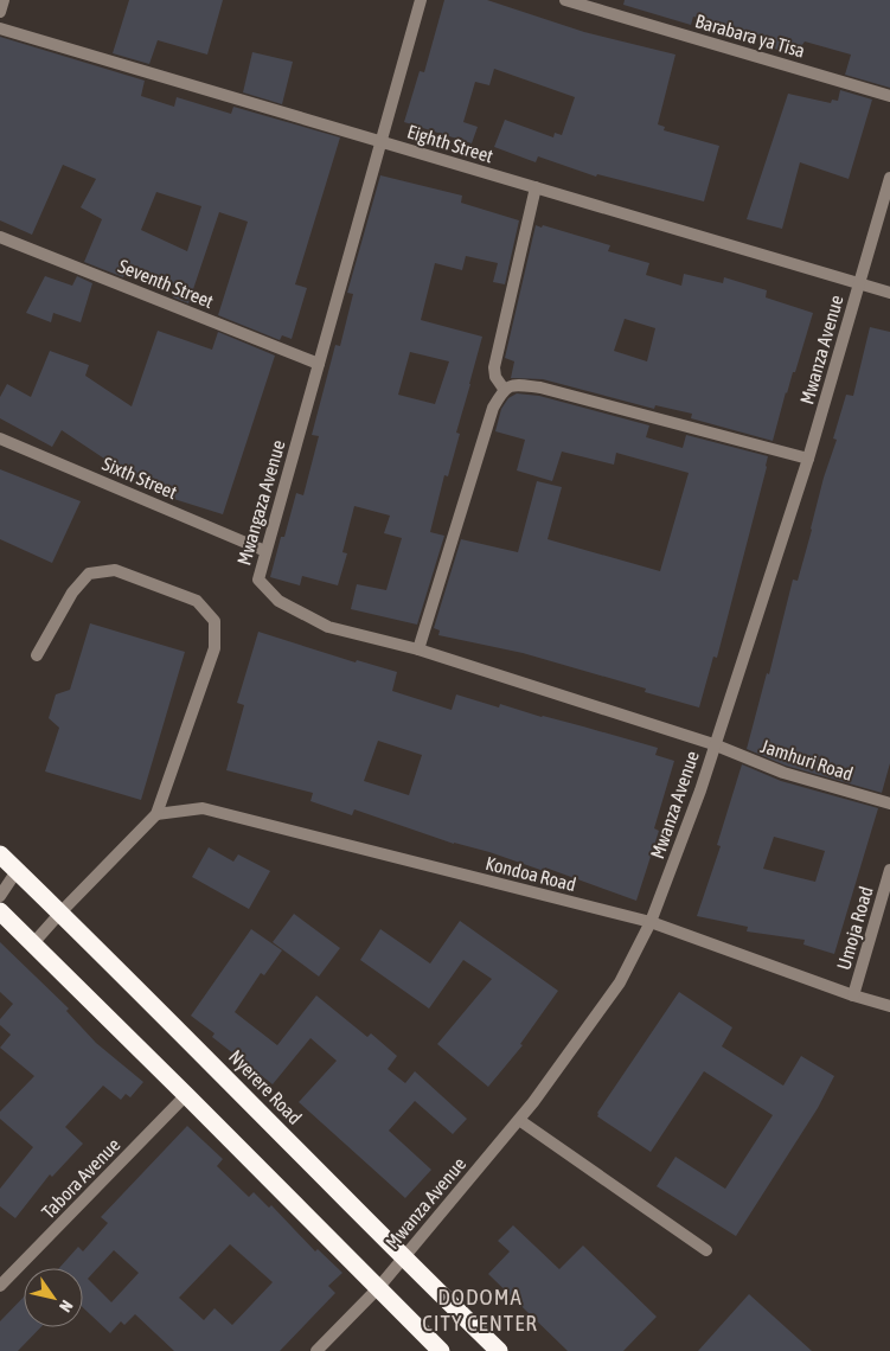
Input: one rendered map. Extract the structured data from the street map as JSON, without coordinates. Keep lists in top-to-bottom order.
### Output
{
  "streets": {
    "highway": ["Nyerere Road"],
    "street": [
      "Barabara ya Tisa",
      "Eighth Street",
      "Seventh Street",
      "Mwanza Avenue",
      "Sixth Street",
      "Mwangaza Avenue",
      "Jamhuri Road",
      "Kondoa Road",
      "Umoja Road",
      "Tabora Avenue"
    ]
  },
  "crossings": [
    ["Eighth Street", "Mwanza Avenue"],
    ["Eighth Street", "Mwangaza Avenue"],
    ["Seventh Street", "Mwangaza Avenue"],
    ["Mwanza Avenue", "Mwangaza Avenue"],
    ["Mwanza Avenue", "Jamhuri Road"],
    ["Mwanza Avenue", "Kondoa Road"],
    ["Mwanza Avenue", "Nyerere Road"],
    ["Sixth Street", "Mwangaza Avenue"],
    ["Mwangaza Avenue", "Jamhuri Road"],
    ["Kondoa Road", "Umoja Road"]
  ],
  "districts": ["DODOMA CITY CENTER"],
  "north": "bottom right"
}
